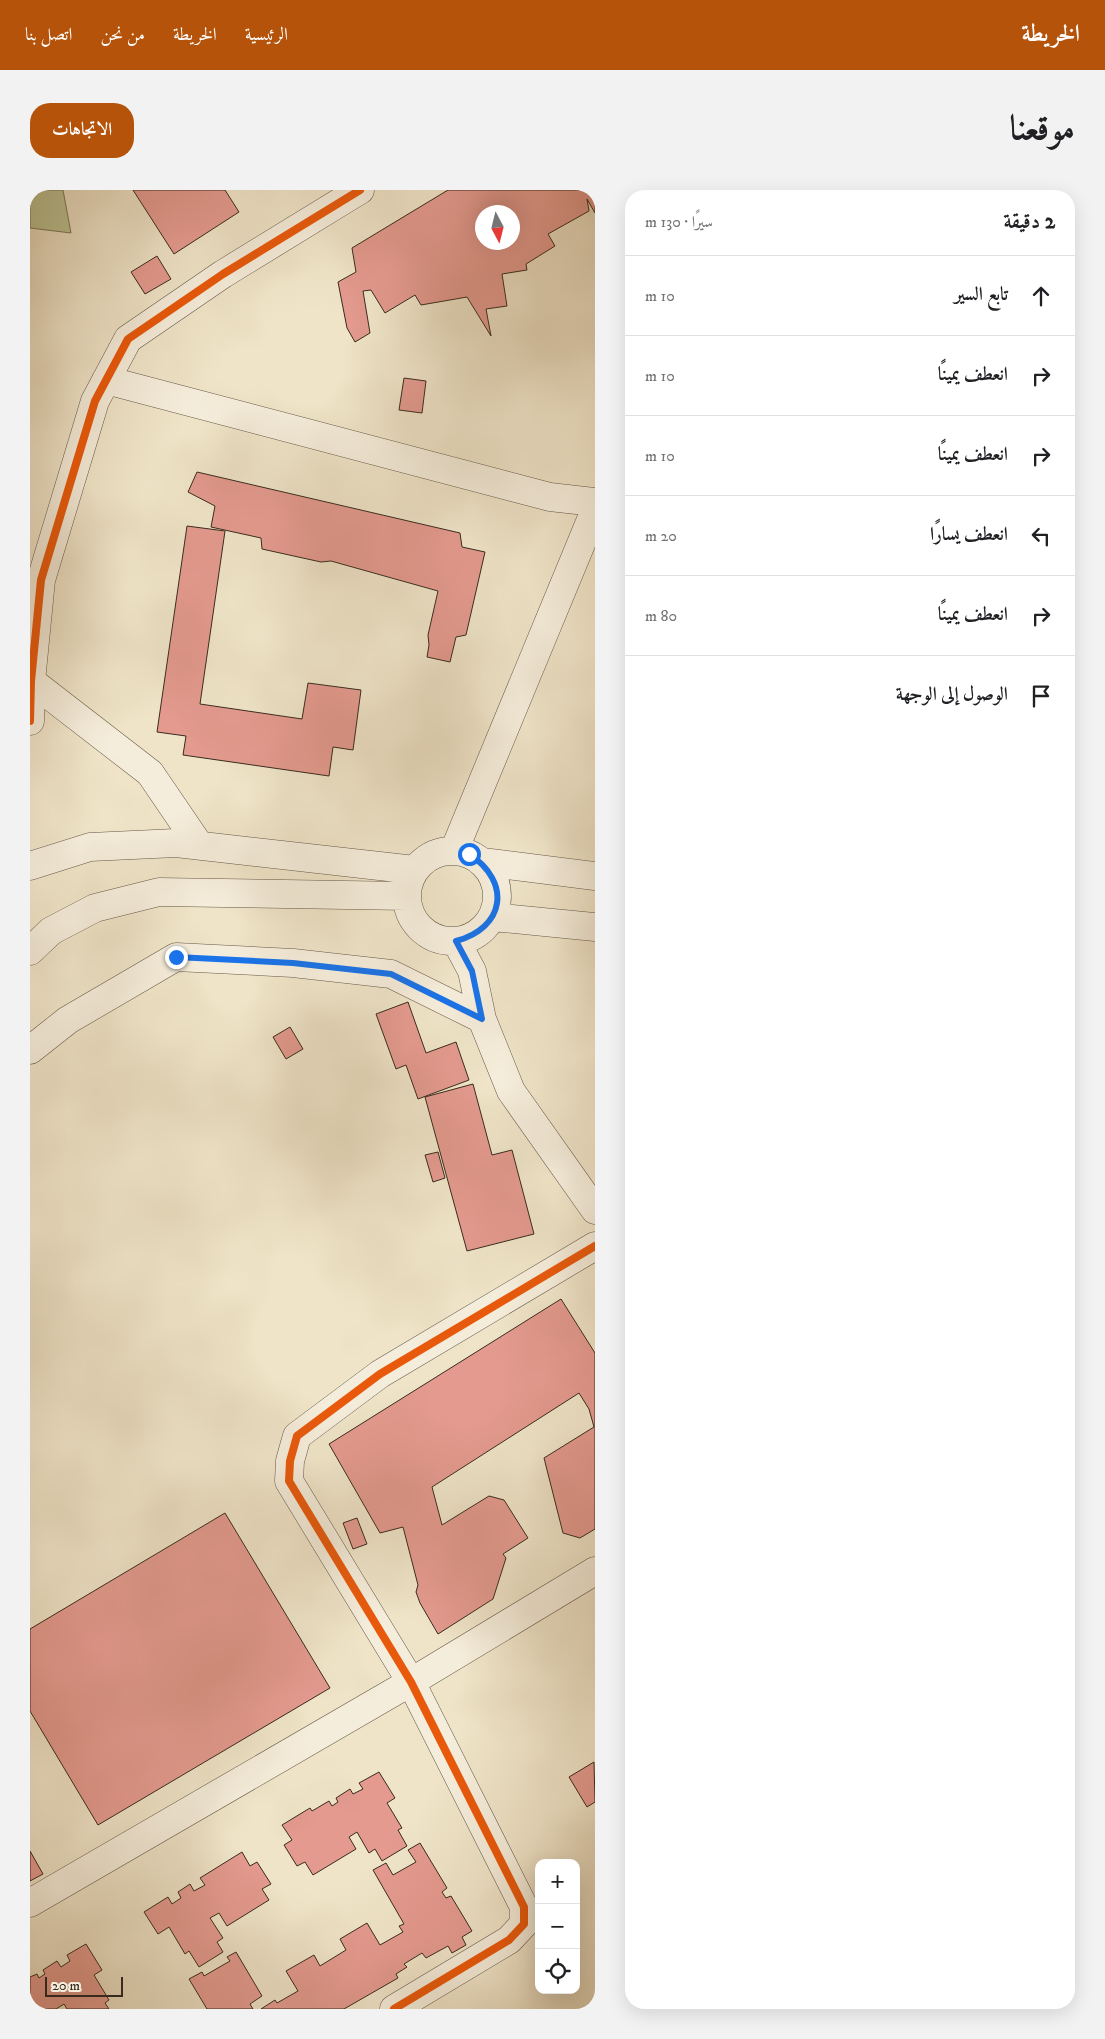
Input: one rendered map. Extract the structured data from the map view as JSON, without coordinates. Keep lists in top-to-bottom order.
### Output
{
  "scale_bar": "20 m",
  "north": "bottom",
  "page": {
    "header": "الخريطة",
    "nav": [
      "الرئيسية",
      "الخريطة",
      "من نحن",
      "اتصل بنا"
    ],
    "title": "موقعنا",
    "buttons": "الاتجاهات",
    "heading": ["2 دقيقة", "سيرًا · 130 m"],
    "list": [
      ["تابع السير", "10 m"],
      ["انعطف يمينًا", "10 m"],
      ["انعطف يمينًا", "10 m"],
      ["انعطف يسارًا", "20 m"],
      ["انعطف يمينًا", "80 m"],
      "الوصول إلى الوجهة"
    ],
    "map_buttons": ["+", "−"],
    "scale": "20 m"
  }
}
